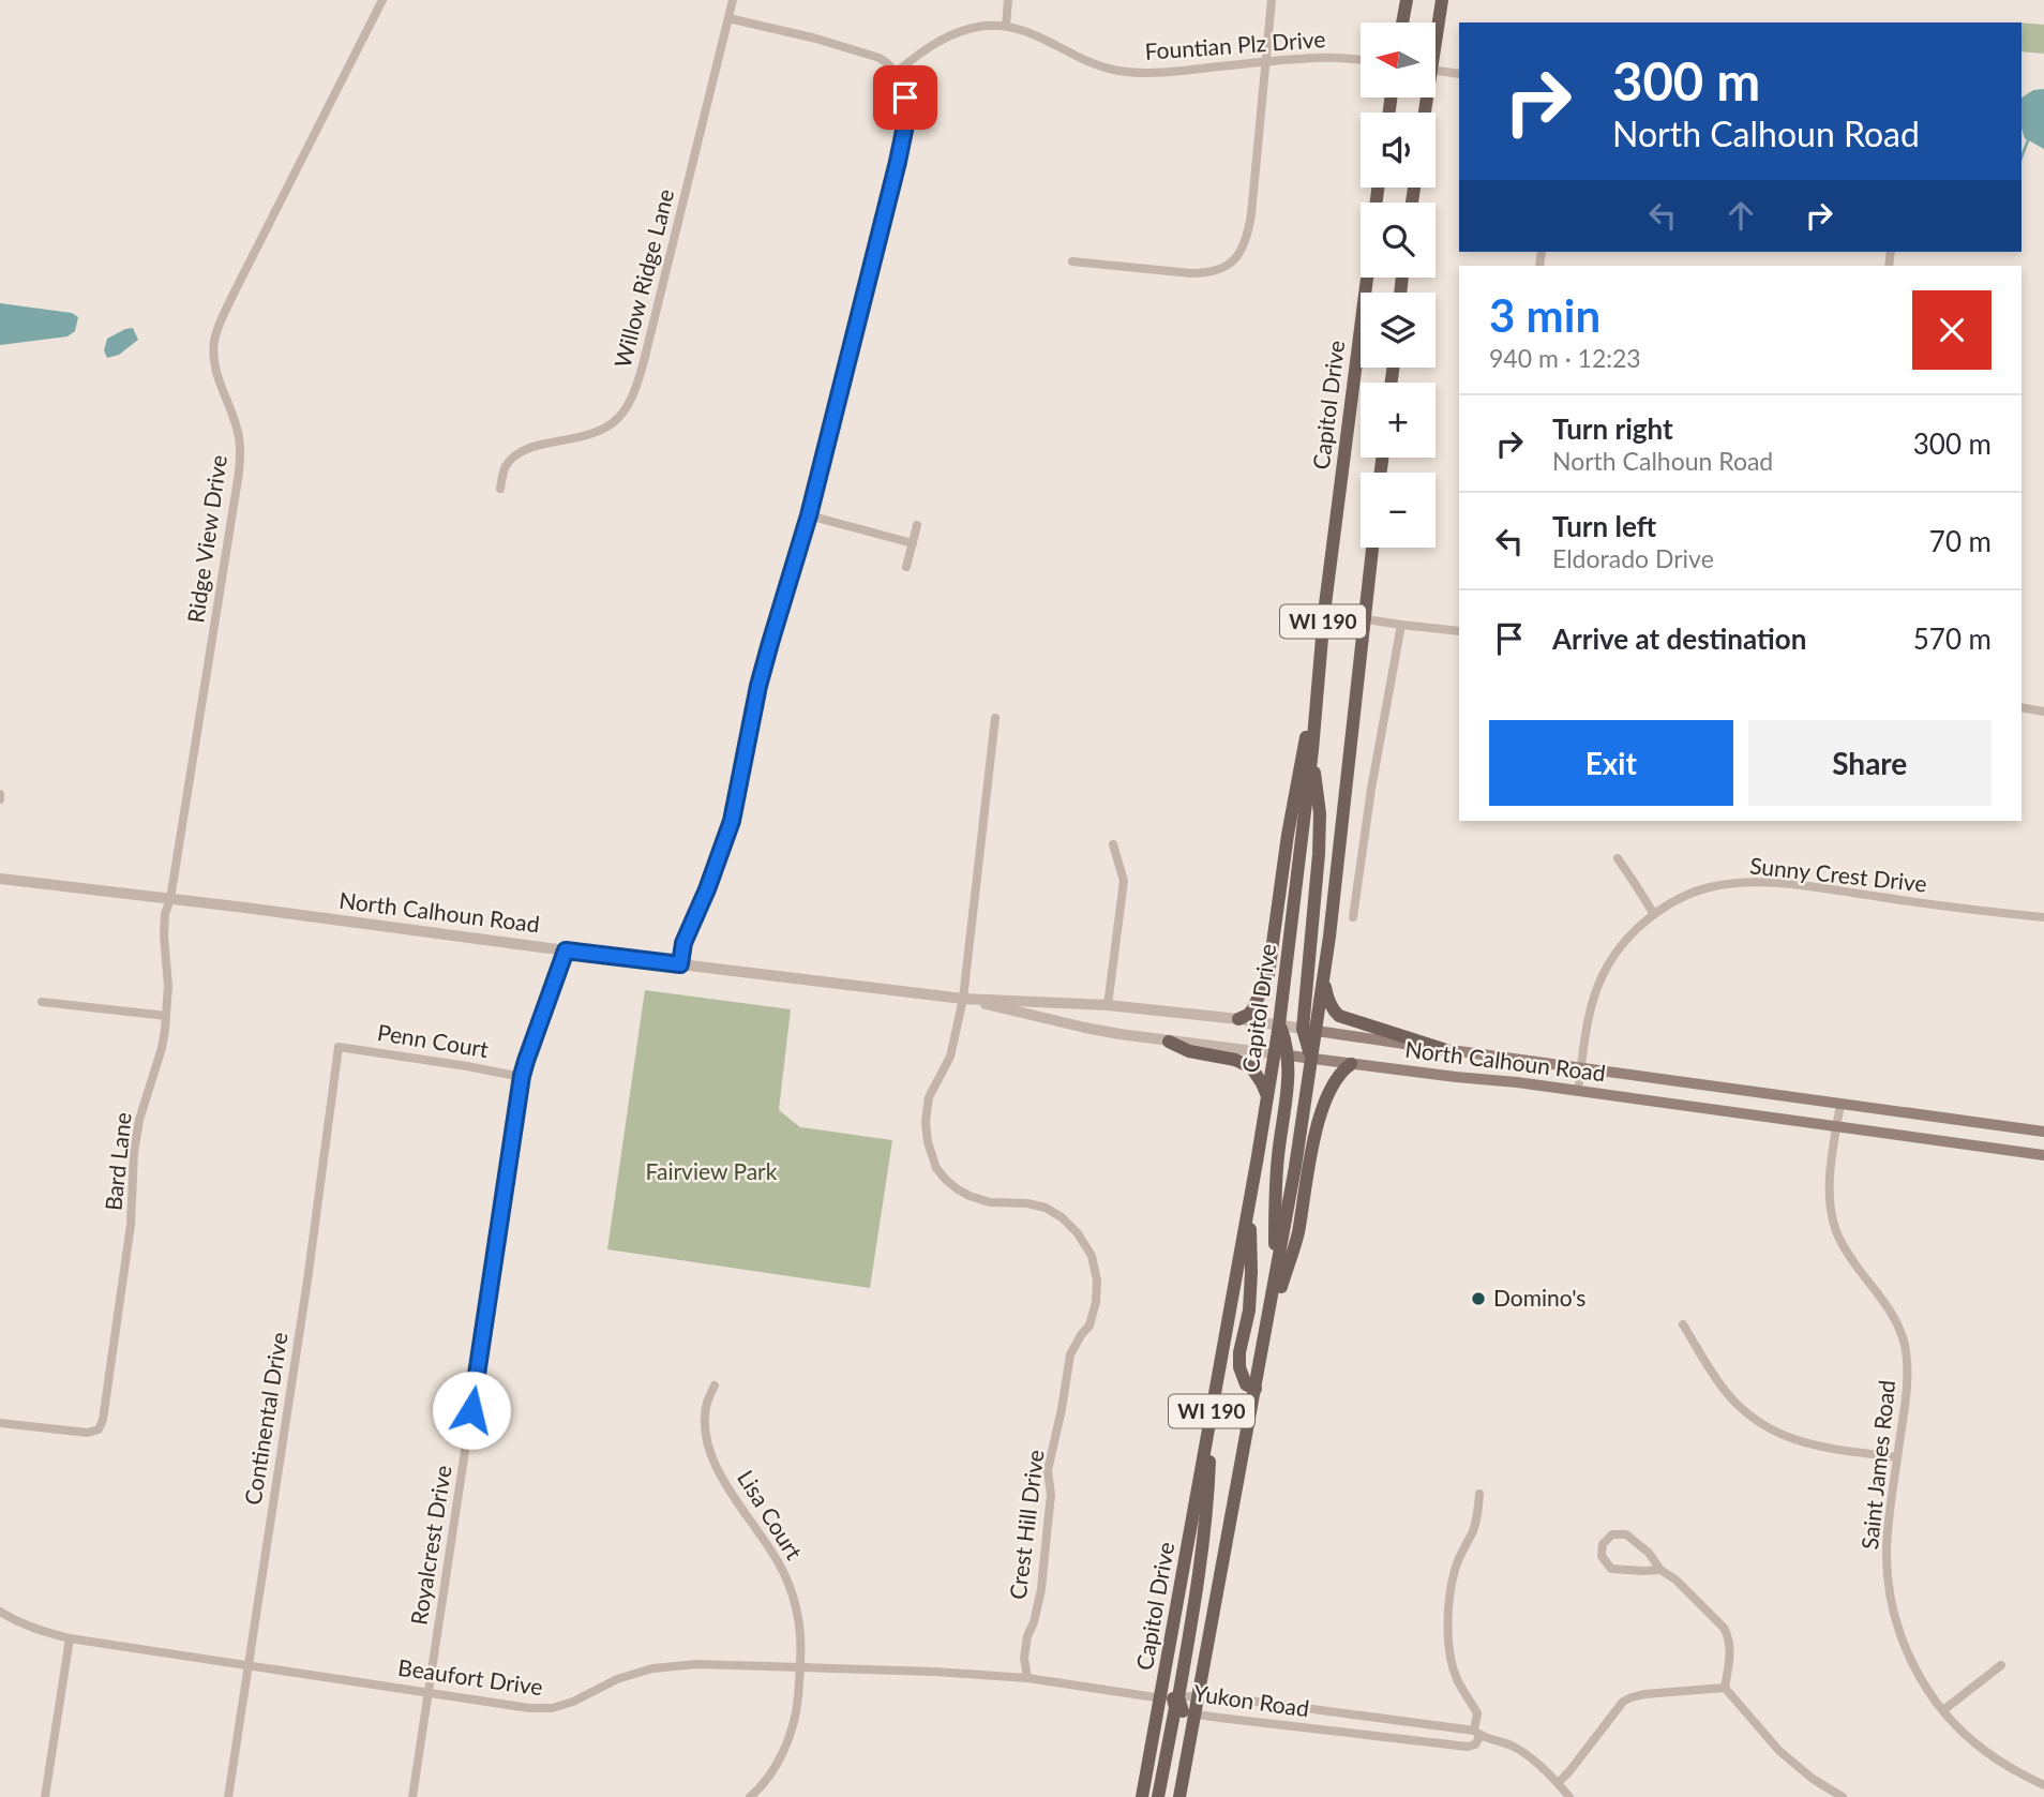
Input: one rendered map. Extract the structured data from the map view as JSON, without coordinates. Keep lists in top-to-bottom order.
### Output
{
  "streets": {
    "main road": ["Capitol Drive", "WI 190", "North Calhoun Road"],
    "street": [
      "Fountian Plz Drive",
      "Willow Ridge Lane",
      "Ridge View Drive",
      "Sunny Crest Drive",
      "Penn Court",
      "Bard Lane",
      "Continental Drive",
      "Saint James Road",
      "Lisa Court",
      "Crest Hill Drive",
      "Royalcrest Drive",
      "Beaufort Drive",
      "Yukon Road"
    ]
  },
  "crossings": [
    ["Capitol Drive", "North Calhoun Road"],
    ["Capitol Drive", "Beaufort Drive"],
    ["Capitol Drive", "Yukon Road"],
    ["Ridge View Drive", "North Calhoun Road"],
    ["Ridge View Drive", "Bard Lane"],
    ["WI 190", "North Calhoun Road"],
    ["Sunny Crest Drive", "North Calhoun Road"],
    ["North Calhoun Road", "Bard Lane"],
    ["North Calhoun Road", "Saint James Road"],
    ["North Calhoun Road", "Crest Hill Drive"],
    ["North Calhoun Road", "Royalcrest Drive"],
    ["Penn Court", "Continental Drive"],
    ["Penn Court", "Royalcrest Drive"],
    ["Continental Drive", "Beaufort Drive"],
    ["Lisa Court", "Beaufort Drive"],
    ["Crest Hill Drive", "Beaufort Drive"],
    ["Royalcrest Drive", "Beaufort Drive"],
    ["Beaufort Drive", "Yukon Road"]
  ],
  "parks": ["Fairview Park"],
  "places": ["Domino's"],
  "north": "left",
  "page": {
    "map_buttons": ["+", "−"],
    "turn": ["300 m", "North Calhoun Road"],
    "heading": ["3 min", "940 m · 12:23"],
    "list": [
      {
        "name": "Turn right",
        "note": "North Calhoun Road",
        "value": "300 m"
      },
      {
        "name": "Turn left",
        "note": "Eldorado Drive",
        "value": "70 m"
      },
      {
        "name": "Arrive at destination",
        "value": "570 m"
      }
    ],
    "buttons": ["Exit", "Share"]
  }
}
